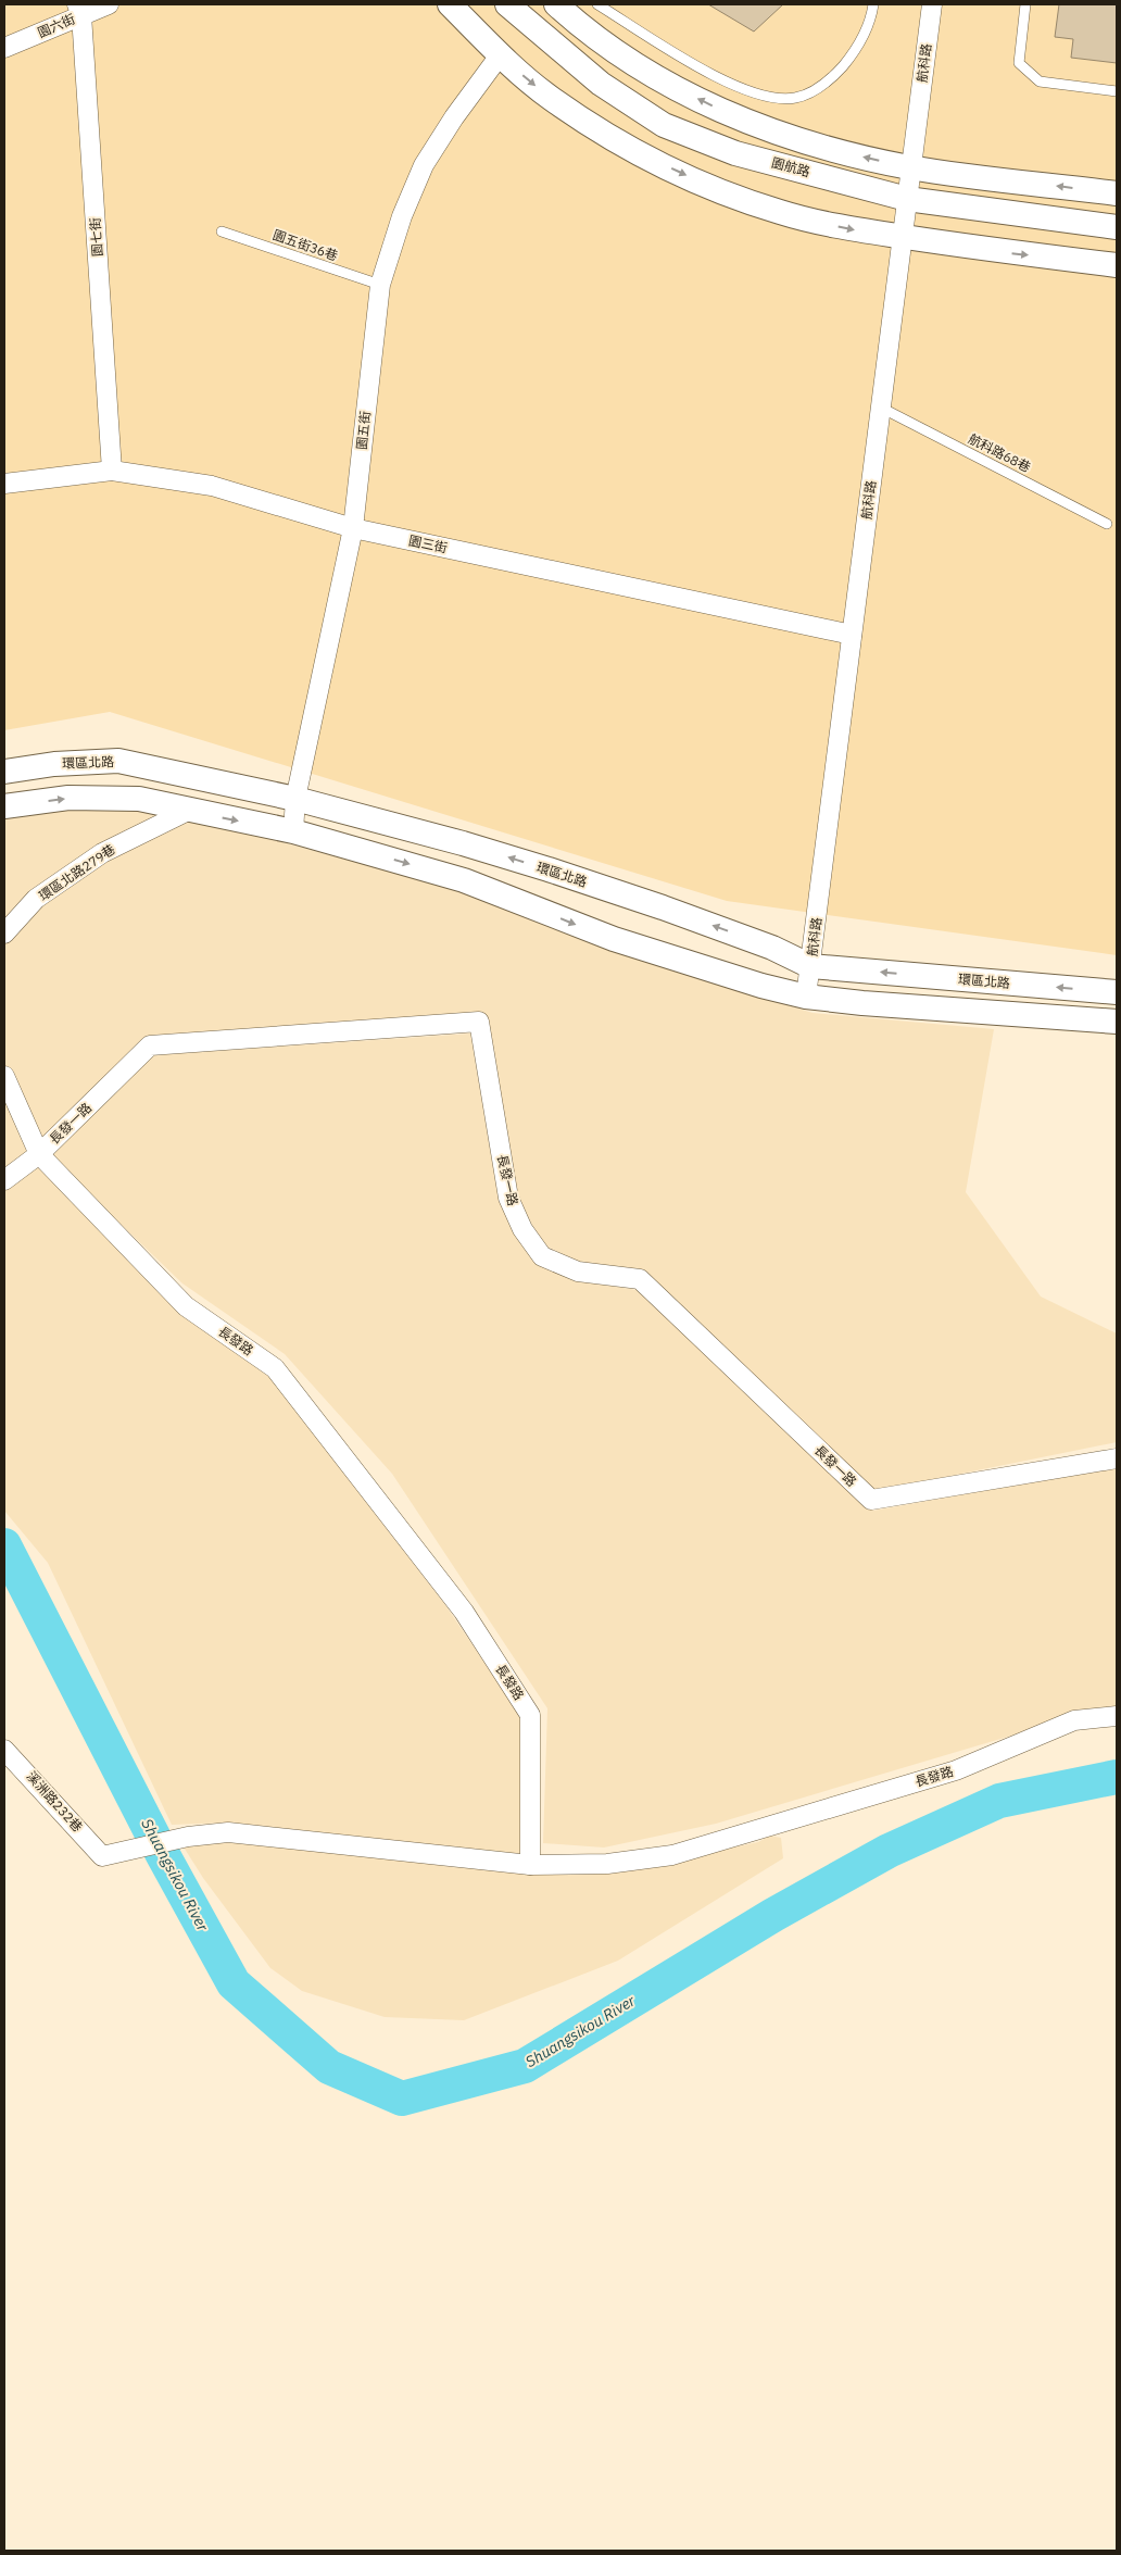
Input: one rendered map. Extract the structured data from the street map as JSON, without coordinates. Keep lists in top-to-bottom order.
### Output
{
  "streets": {
    "street": [
      "園六街",
      "航科路",
      "園航路",
      "園七街",
      "園五街",
      "園三街",
      "環區北路",
      "環區北路279巷",
      "長發一路",
      "長發路",
      "溪洲路232巷"
    ],
    "lane": ["園五街36巷", "航科路68巷"]
  },
  "crossings": [
    ["園六街", "園七街"],
    ["航科路", "園航路"],
    ["航科路", "航科路68巷"],
    ["航科路", "園三街"],
    ["航科路", "環區北路"],
    ["園七街", "園三街"],
    ["園五街36巷", "園五街"],
    ["園五街", "園三街"],
    ["園五街", "環區北路"],
    ["長發一路", "長發路"],
    ["長發路", "溪洲路232巷"]
  ],
  "water": ["Shuangsikou River"]
}
